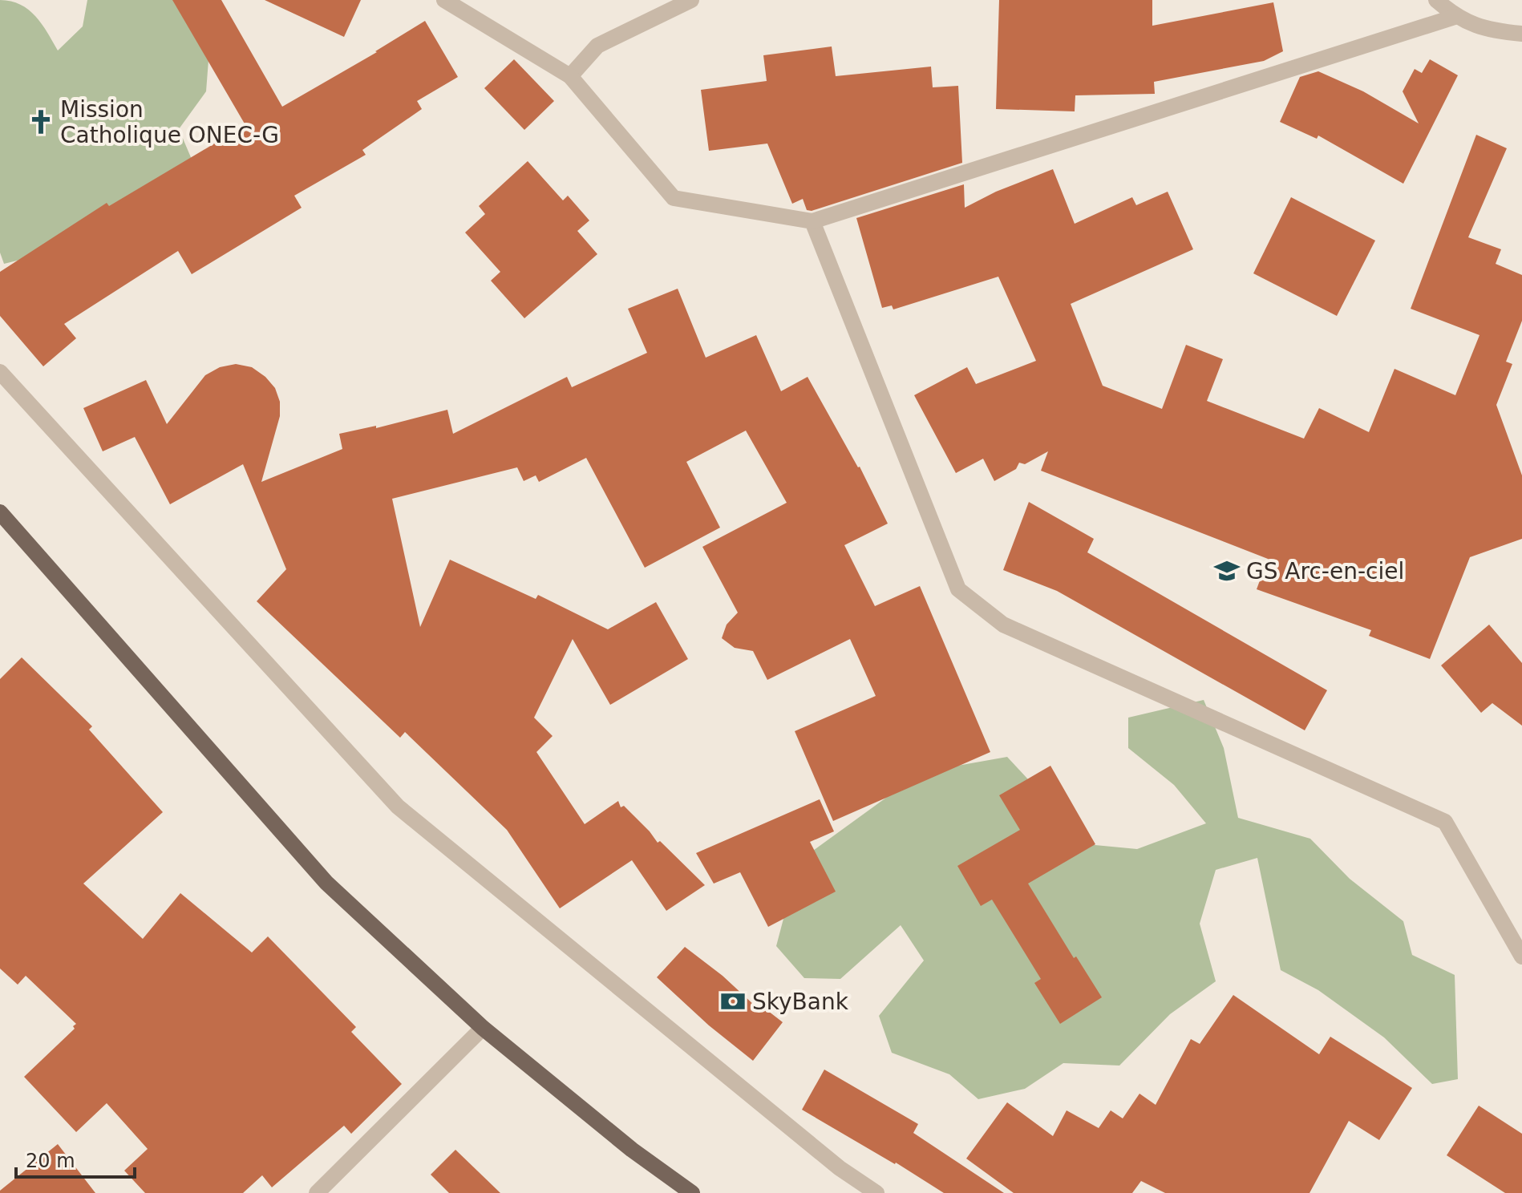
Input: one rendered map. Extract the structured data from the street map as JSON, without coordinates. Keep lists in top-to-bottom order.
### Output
{
  "places": {
    "church": ["Mission Catholique ONEC-G"],
    "school or university": ["GS Arc-en-ciel"],
    "bank": ["SkyBank"]
  },
  "scale_bar": "20 m"
}
